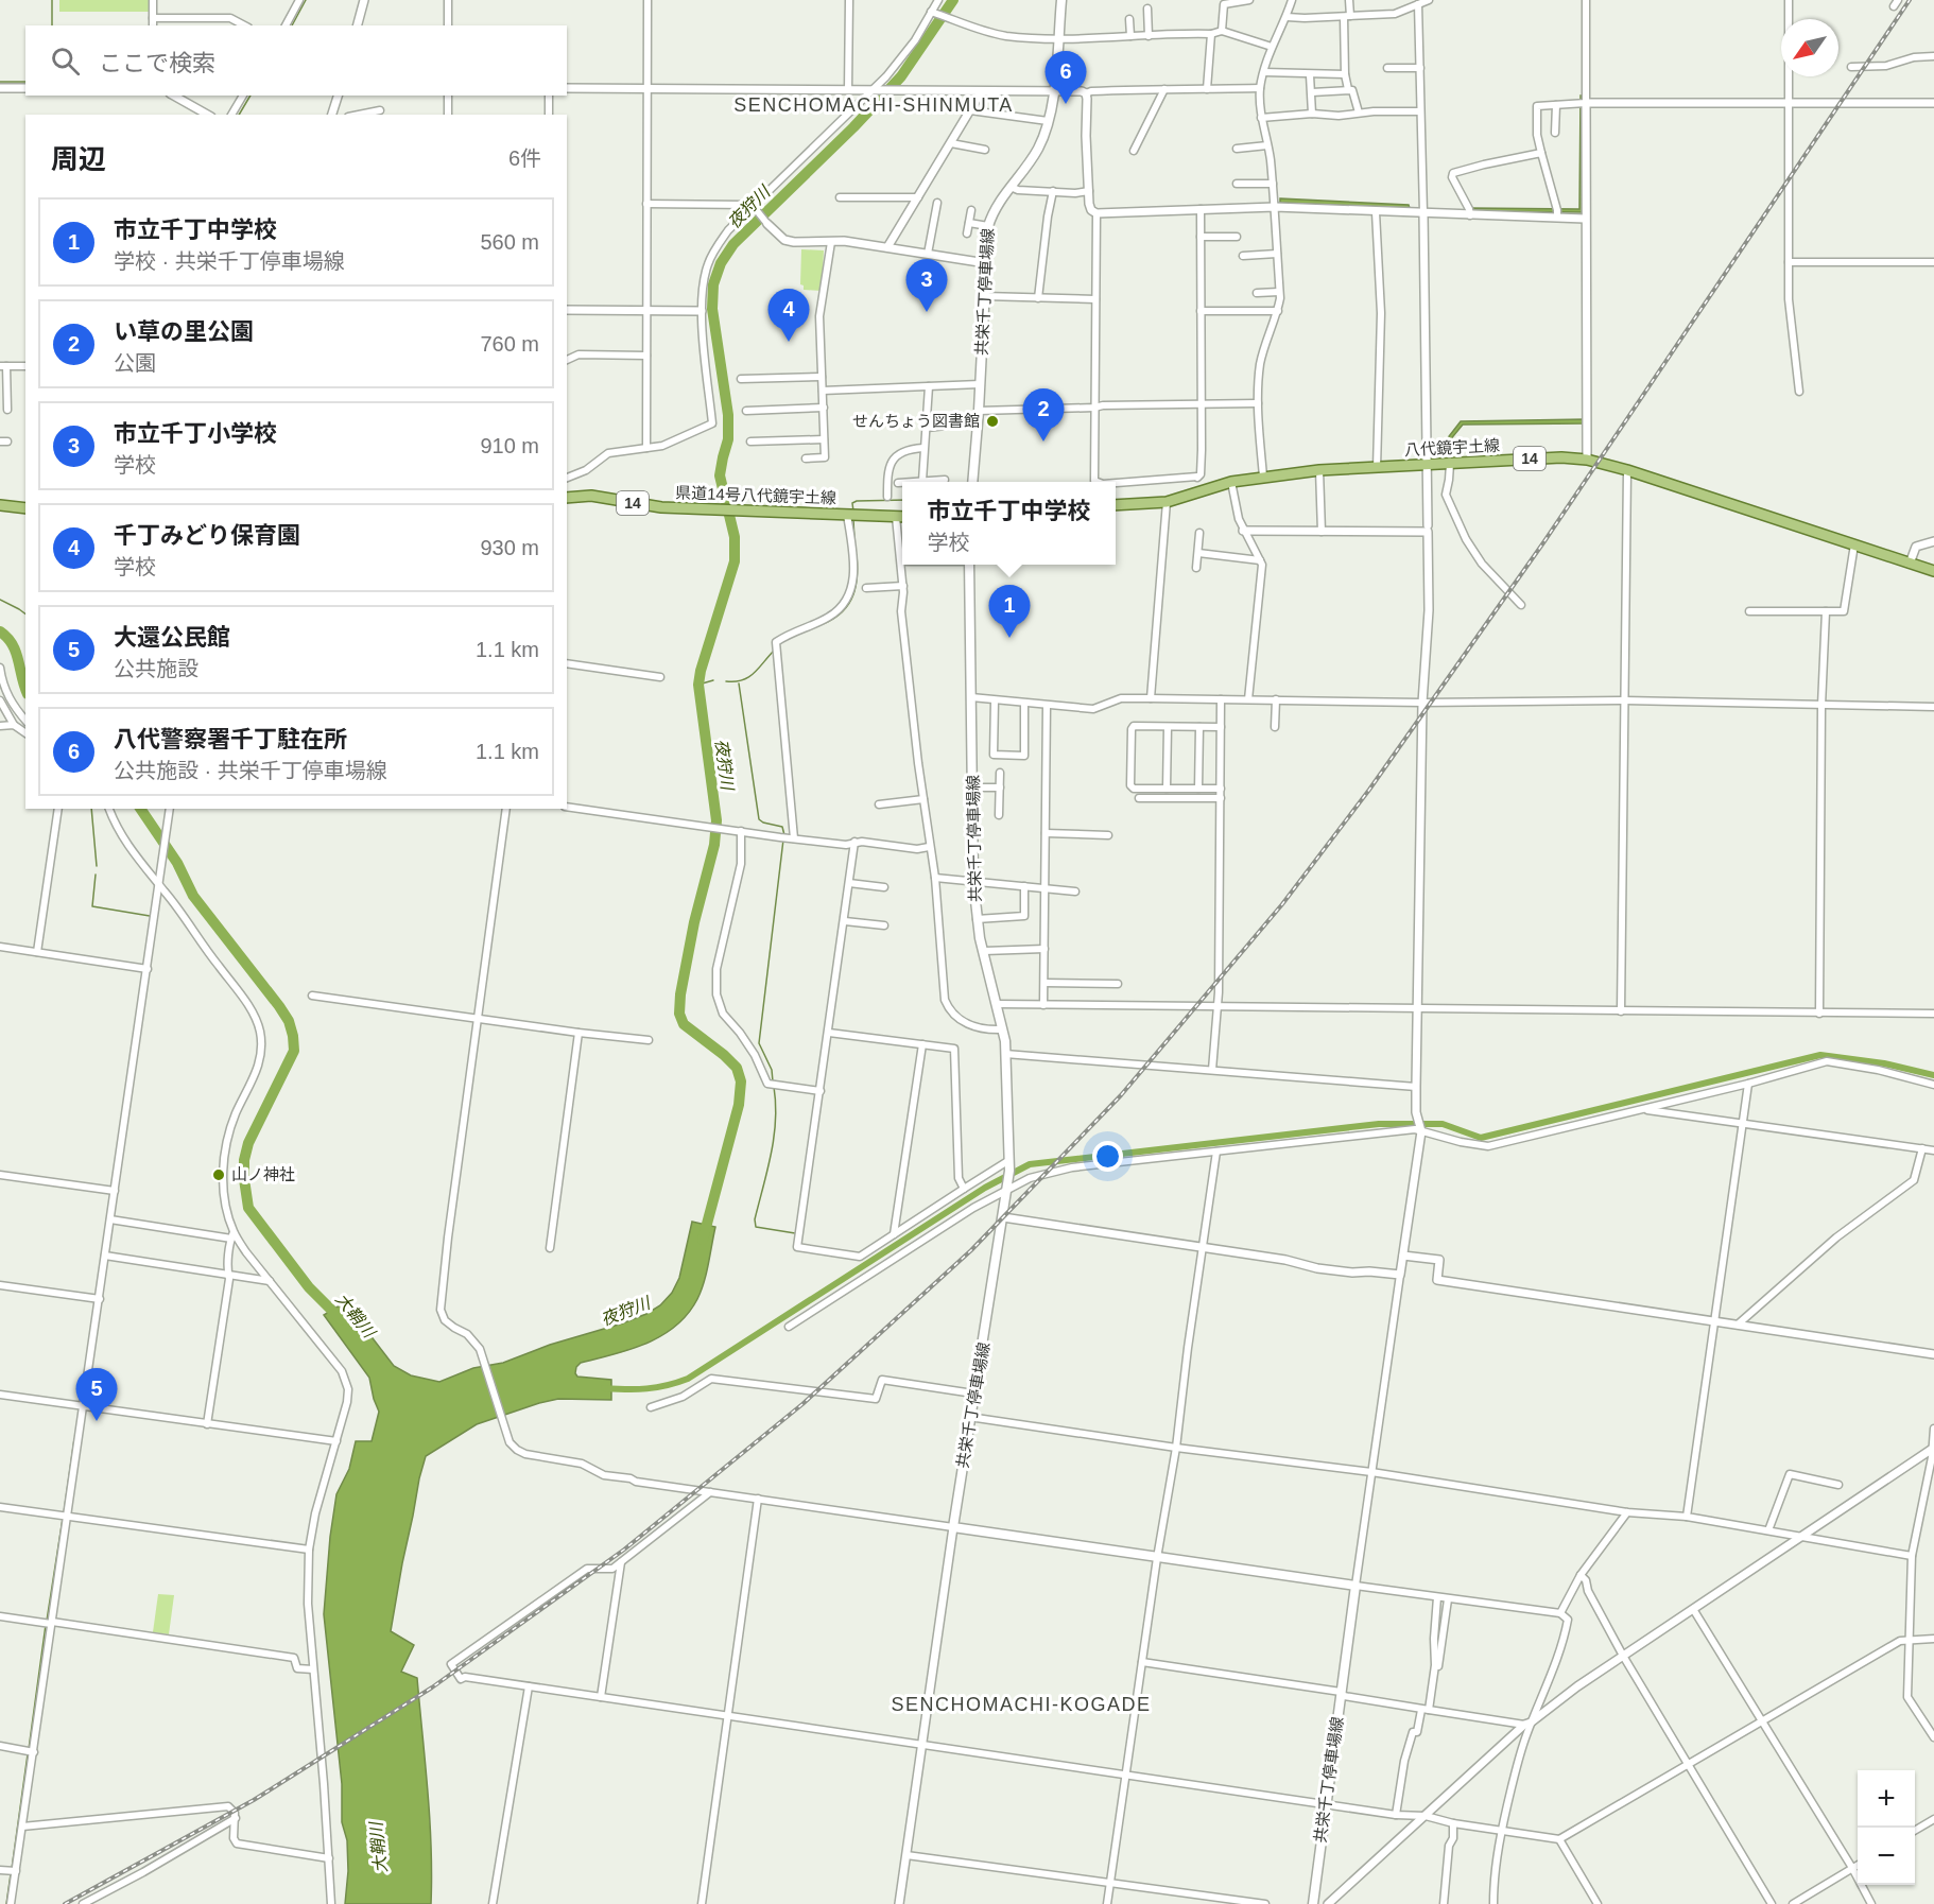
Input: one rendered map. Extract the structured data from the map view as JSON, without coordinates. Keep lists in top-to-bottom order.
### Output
{
  "streets": {
    "main road": [
      "共栄千丁停車場線",
      "八代鏡宇土線",
      "14",
      "県道14号八代鏡宇土線"
    ]
  },
  "districts": ["SENCHOMACHI-SHINMUTA", "SENCHOMACHI-KOGADE"],
  "water": ["夜狩川", "大鞘川"],
  "places": ["せんちょう図書館", "山ノ神社"],
  "north": "bottom left",
  "page": {
    "search": "ここで検索",
    "pins": [
      "6",
      "3",
      "4",
      "2",
      "1",
      "5"
    ],
    "heading": ["周辺", "6件"],
    "list": [
      {
        "mark": "1",
        "name": "市立千丁中学校",
        "note": "学校 · 共栄千丁停車場線",
        "value": "560 m"
      },
      {
        "mark": "2",
        "name": "い草の里公園",
        "note": "公園",
        "value": "760 m"
      },
      {
        "mark": "3",
        "name": "市立千丁小学校",
        "note": "学校",
        "value": "910 m"
      },
      {
        "mark": "4",
        "name": "千丁みどり保育園",
        "note": "学校",
        "value": "930 m"
      },
      {
        "mark": "5",
        "name": "大還公民館",
        "note": "公共施設",
        "value": "1.1 km"
      },
      {
        "mark": "6",
        "name": "八代警察署千丁駐在所",
        "note": "公共施設 · 共栄千丁停車場線",
        "value": "1.1 km"
      }
    ],
    "popup": ["市立千丁中学校", "学校"],
    "map_buttons": ["+", "−"]
  }
}
